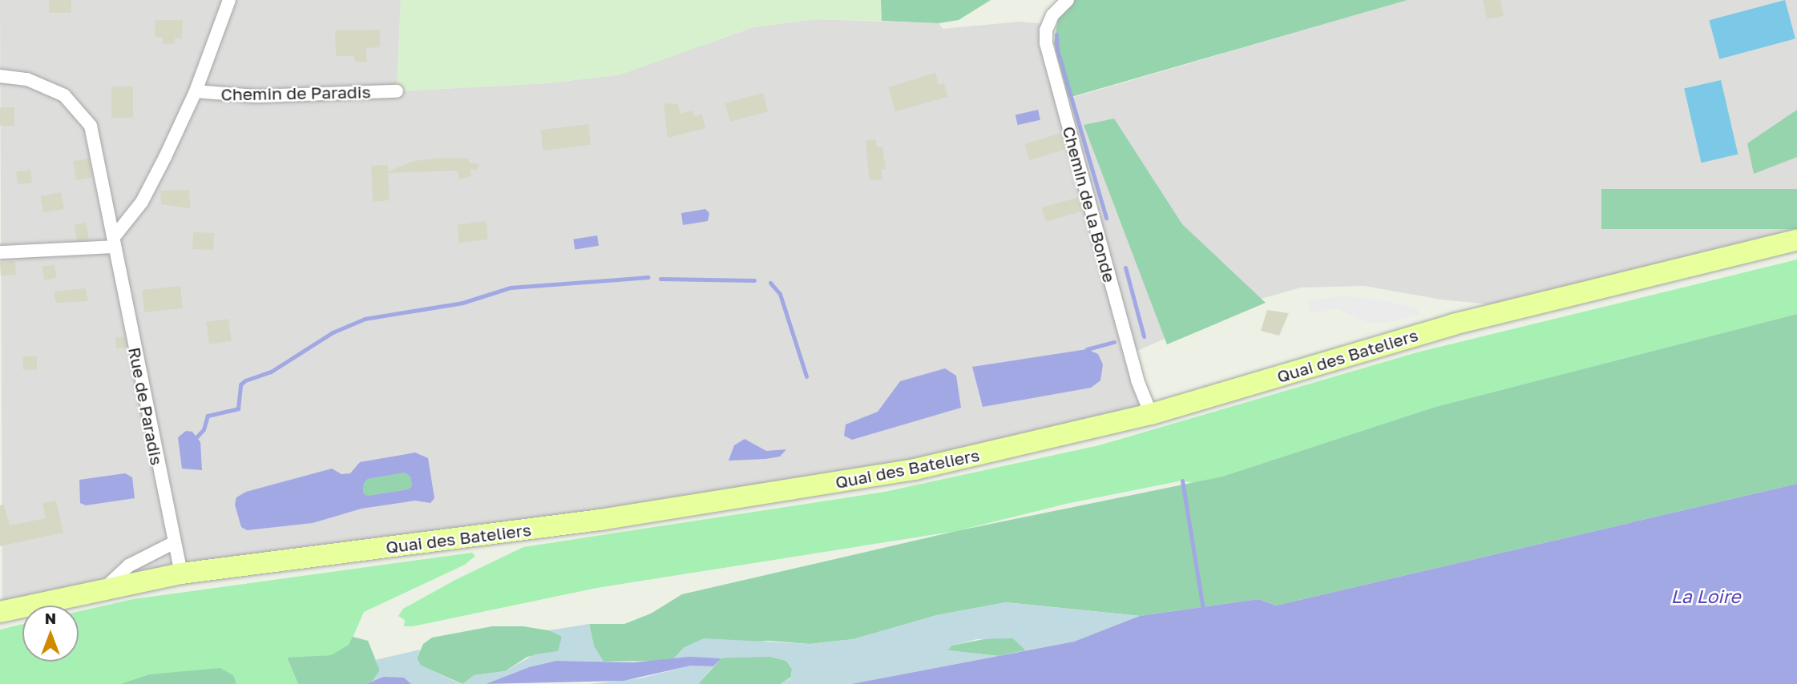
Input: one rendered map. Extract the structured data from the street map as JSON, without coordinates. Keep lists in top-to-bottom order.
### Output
{
  "streets": {
    "main road": ["Quai des Bateliers"],
    "street": ["Chemin de Paradis", "Chemin de la Bonde", "Rue de Paradis"]
  },
  "crossings": [
    ["Chemin de la Bonde", "Quai des Bateliers"],
    ["Quai des Bateliers", "Rue de Paradis"]
  ],
  "water": ["La Loire"],
  "north": "top"
}
